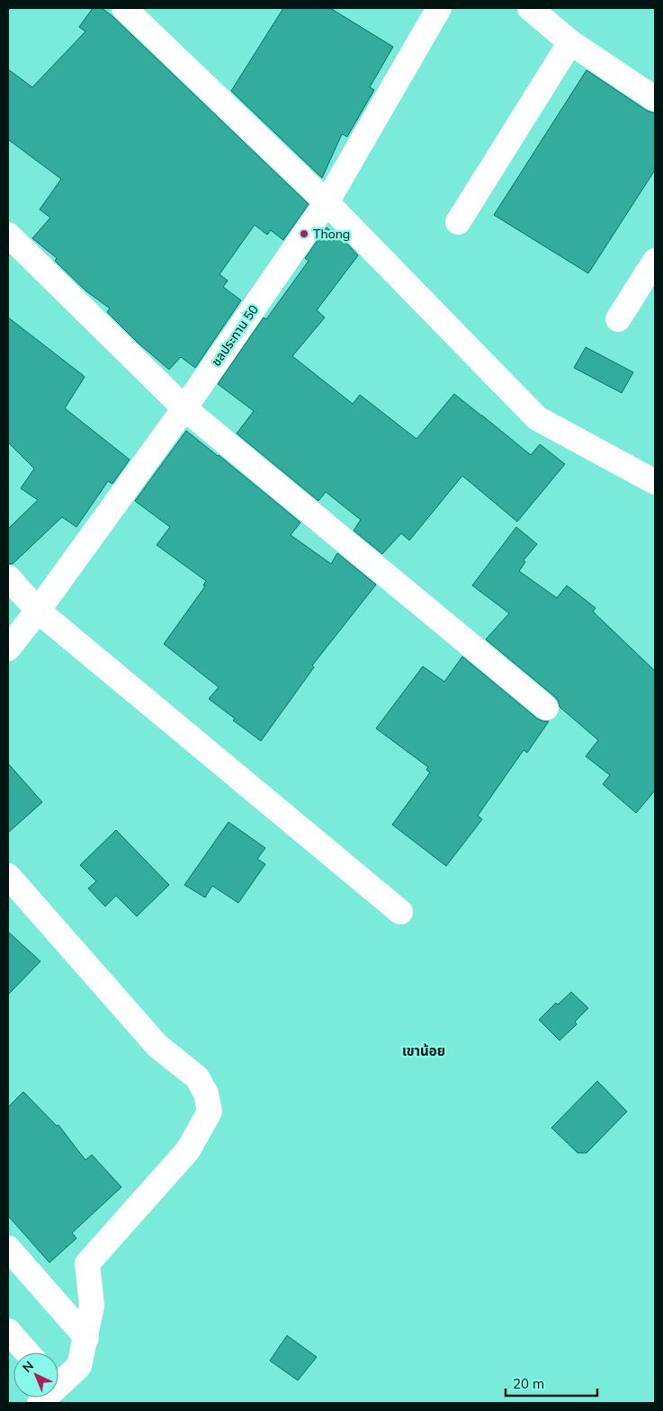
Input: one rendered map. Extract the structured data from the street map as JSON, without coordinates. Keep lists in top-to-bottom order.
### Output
{
  "streets": {
    "street": ["ชลประทาน 50"]
  },
  "districts": ["เขาน้อย"],
  "places": ["Thong"],
  "scale_bar": "20 m",
  "north": "top left"
}
